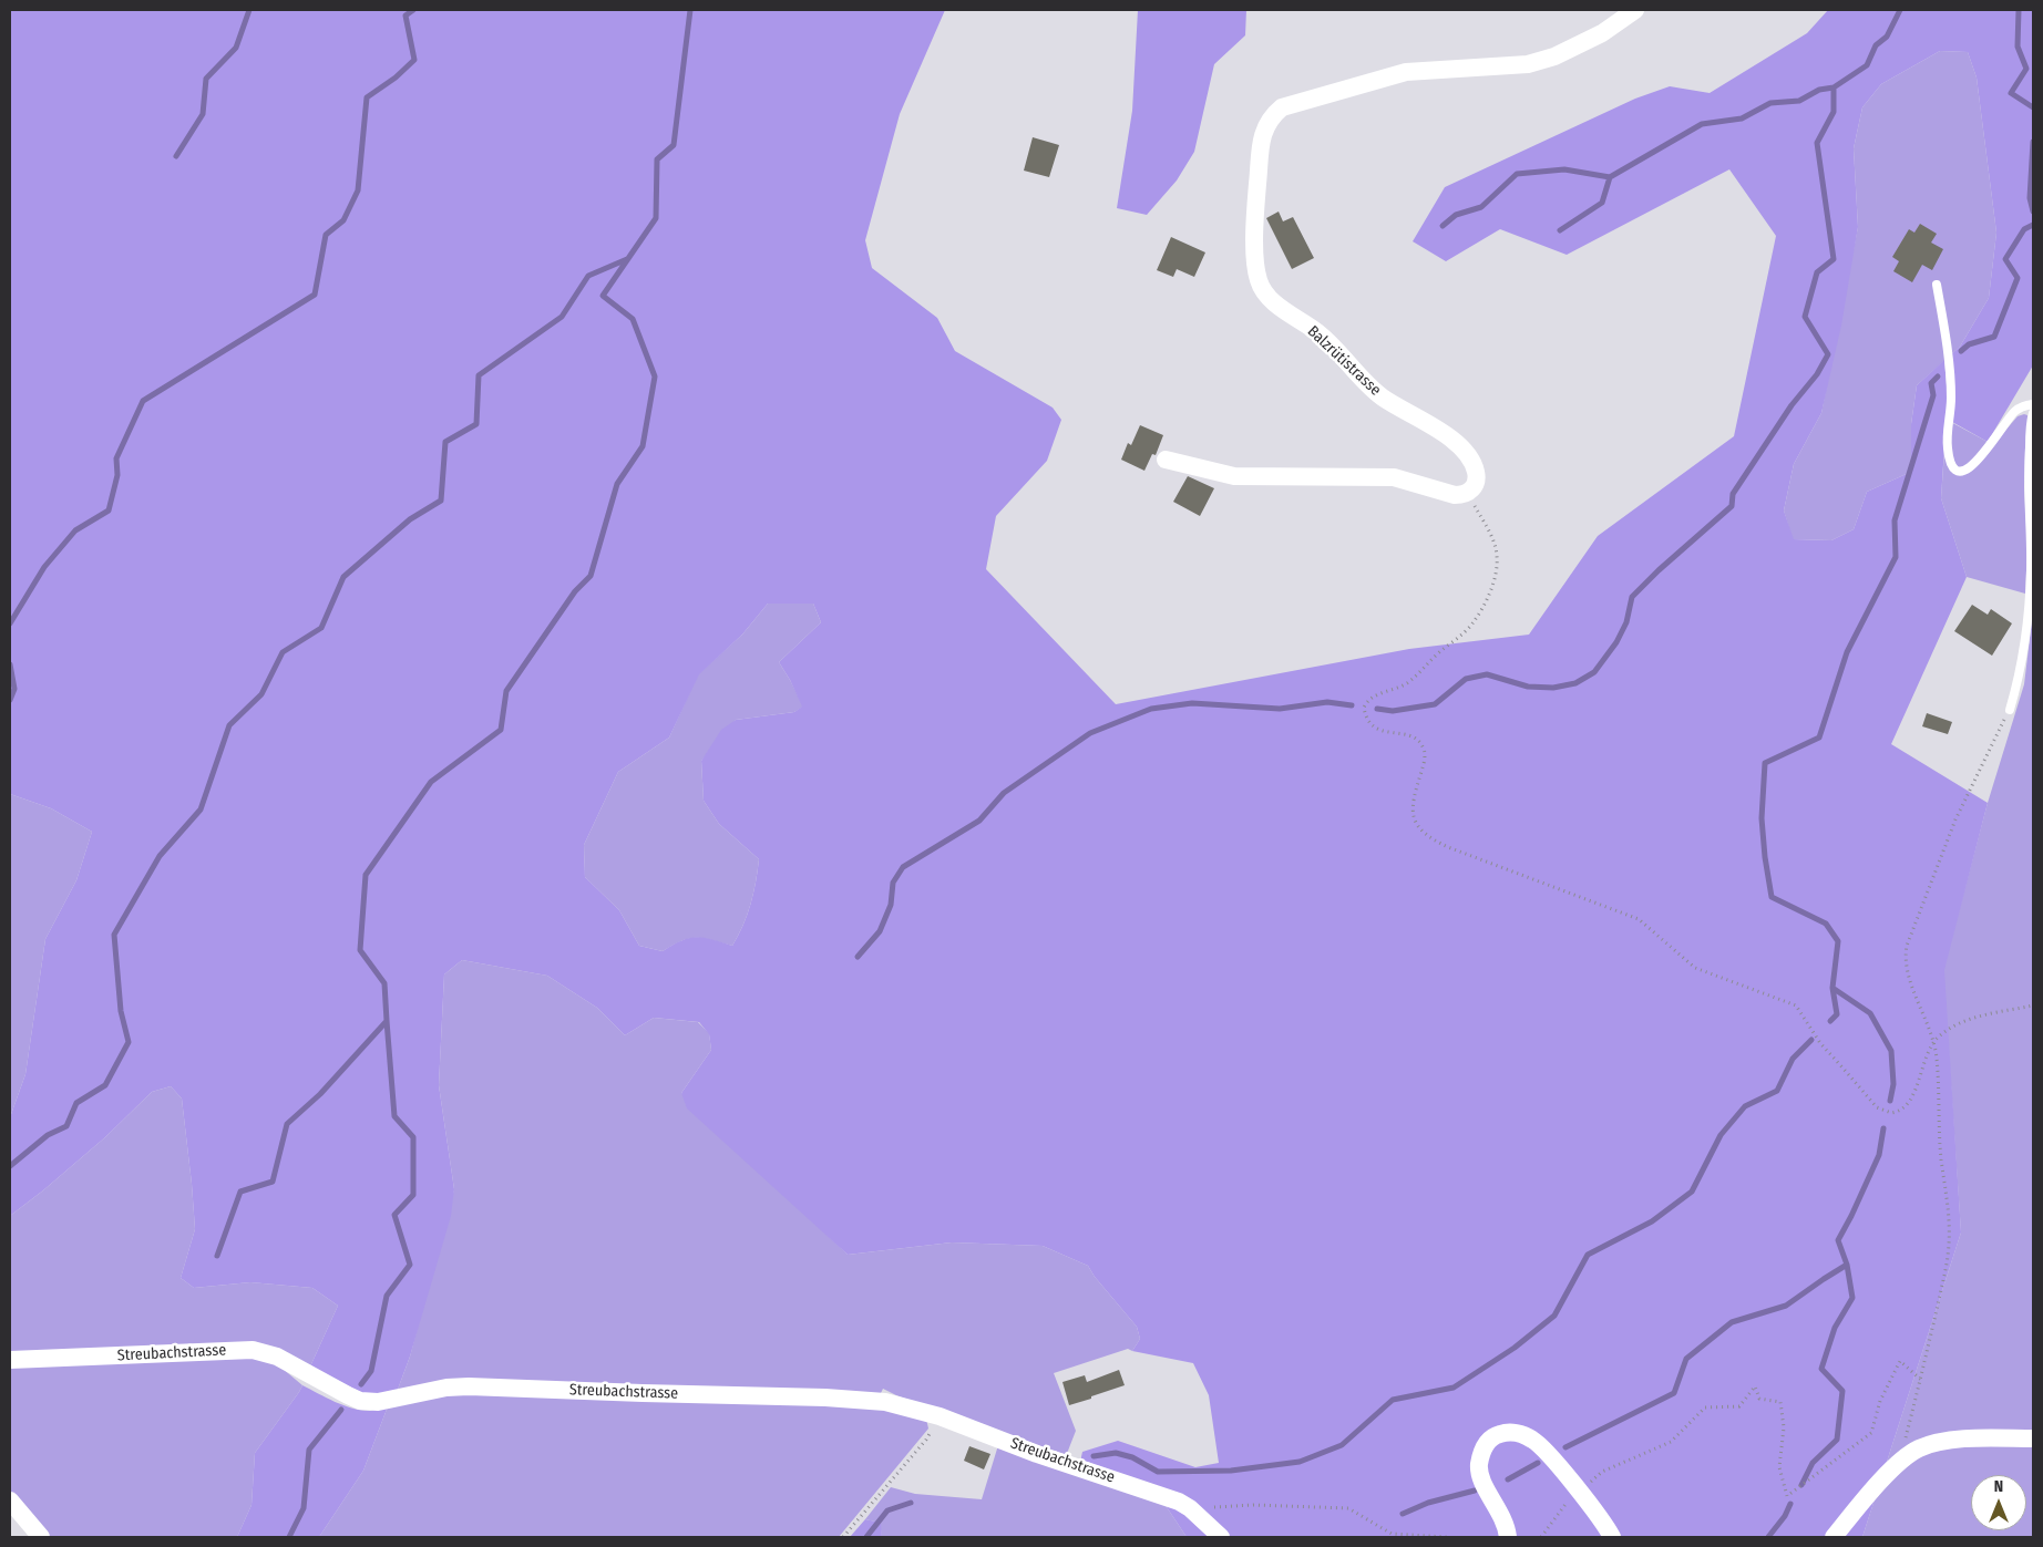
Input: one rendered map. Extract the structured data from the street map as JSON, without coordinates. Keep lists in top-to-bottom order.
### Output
{
  "streets": {
    "street": ["Balzrütistrasse", "Streubachstrasse"]
  },
  "north": "top"
}
